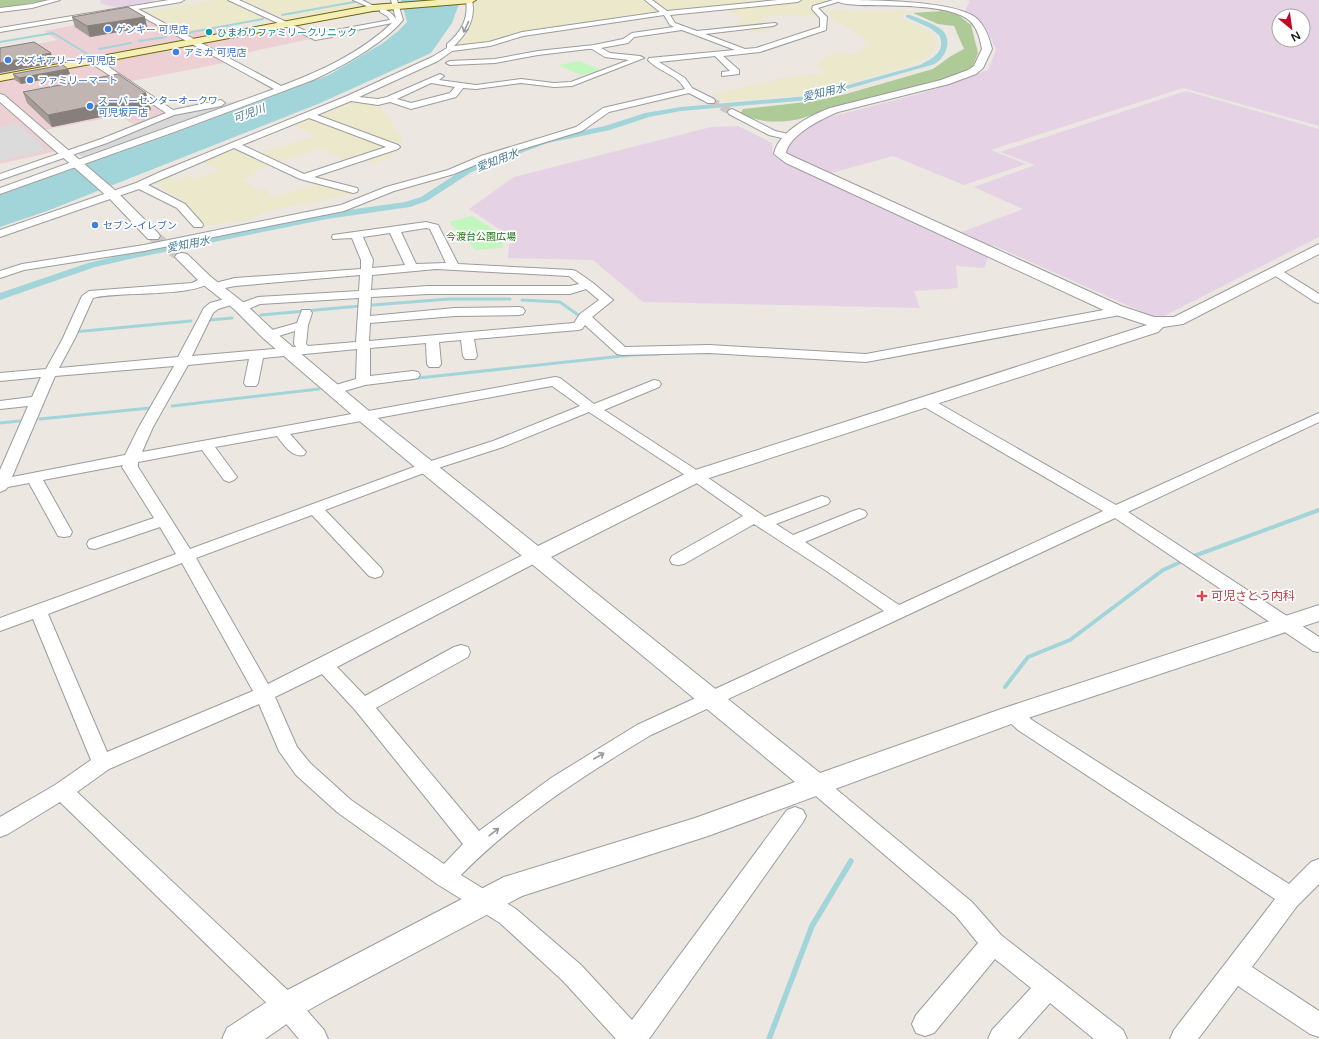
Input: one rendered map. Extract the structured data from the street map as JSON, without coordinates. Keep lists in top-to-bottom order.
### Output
{
  "water": ["愛知用水", "可児川"],
  "parks": ["今渡台公園広場"],
  "places": {
    "other": [
      "ゲンキー 可児店",
      "ひまわりファミリークリニック",
      "アミカ 可児店",
      "スズキアリーナ可児店",
      "ファミリーマート",
      "スーパーセンターオークワ 可児坂戸店",
      "セブン-イレブン"
    ],
    "health": ["可児さとう内科"]
  },
  "north": "bottom right"
}
